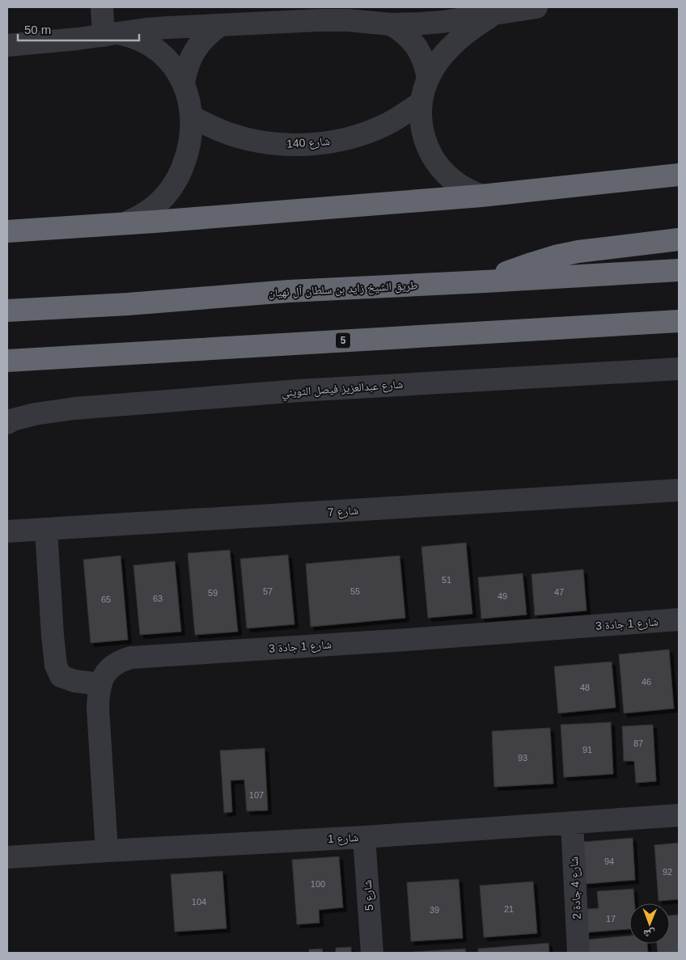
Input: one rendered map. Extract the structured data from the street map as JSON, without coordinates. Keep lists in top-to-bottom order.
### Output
{
  "streets": {
    "highway": ["طريق الشيخ زايد بن سلطان آل نهيان", "5"],
    "street": [
      "شارع 140",
      "شارع عبدالعزيز فيصل الثويني",
      "شارع 7",
      "شارع 1 جادة 3",
      "شارع 1",
      "شارع 4 جادة 2",
      "شارع 5"
    ]
  },
  "crossings": [
    ["شارع 1 جادة 3", "شارع 1"],
    ["شارع 1", "شارع 4 جادة 2"],
    ["شارع 1", "شارع 5"]
  ],
  "house_numbers": [
    "51",
    "57",
    "55",
    "47",
    "59",
    "49",
    "63",
    "65",
    "46",
    "48",
    "87",
    "91",
    "93",
    "107",
    "94",
    "92",
    "100",
    "104",
    "21",
    "39",
    "17"
  ],
  "scale_bar": "50 m",
  "north": "bottom"
}
